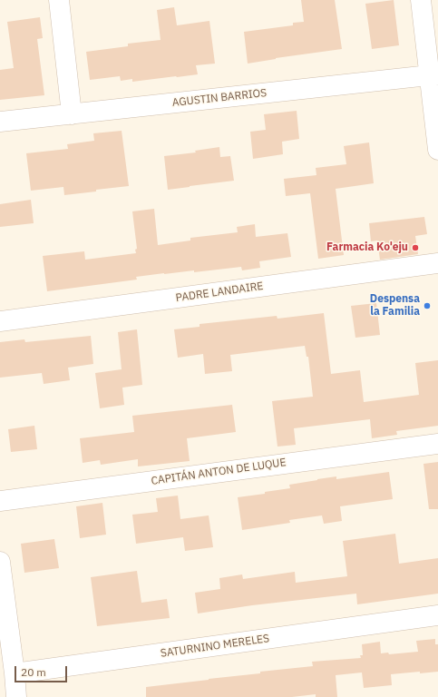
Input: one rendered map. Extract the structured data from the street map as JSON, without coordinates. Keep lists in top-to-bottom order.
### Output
{
  "streets": {
    "street": [
      "AGUSTIN BARRIOS",
      "PADRE LANDAIRE",
      "CAPITÁN ANTON DE LUQUE",
      "SATURNINO MERELES"
    ]
  },
  "places": ["Farmacia Ko'eju", "Despensa la Familia"],
  "scale_bar": "20 m"
}
